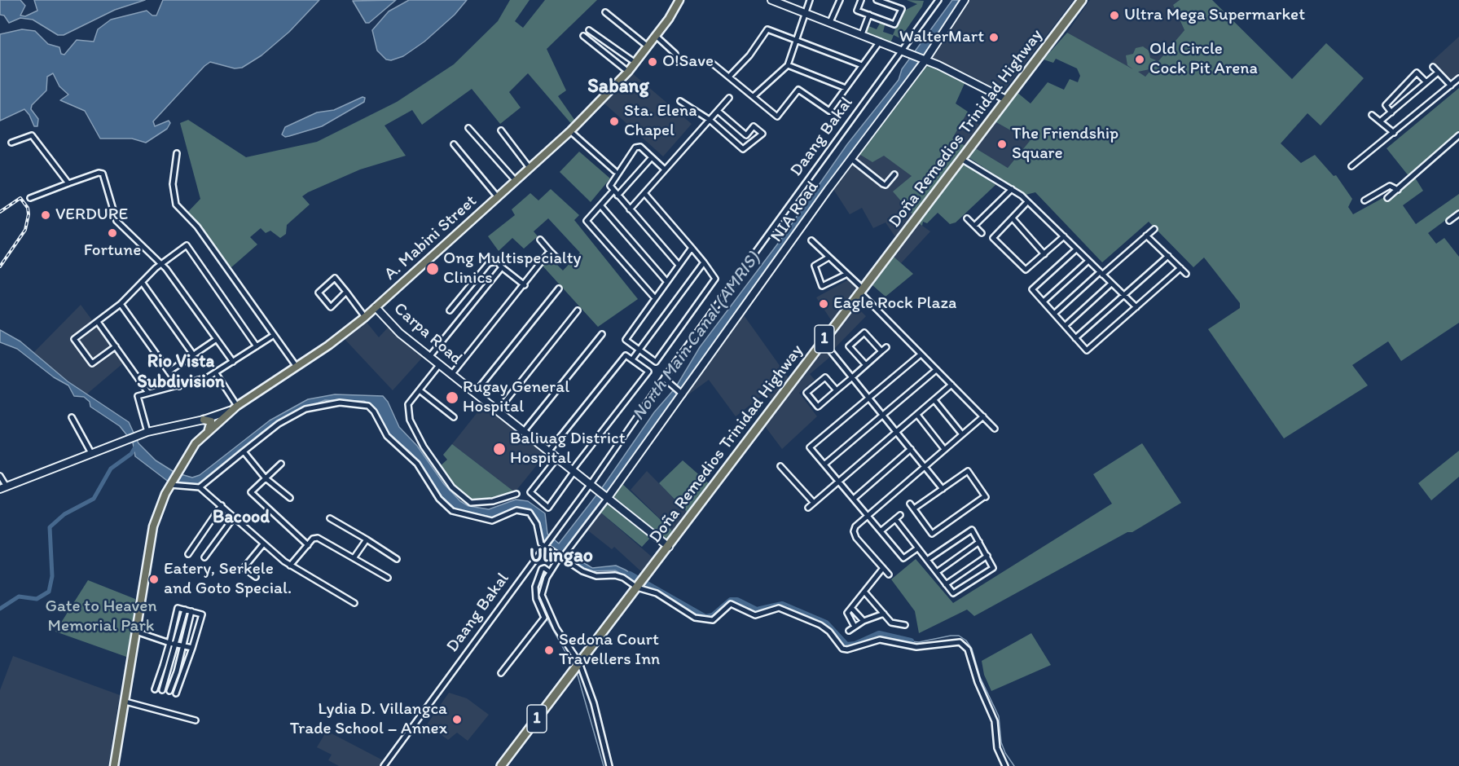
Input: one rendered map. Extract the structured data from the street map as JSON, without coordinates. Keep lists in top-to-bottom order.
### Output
{
  "streets": {
    "highway": ["Doña Remedios Trinidad Highway", "1"],
    "main road": ["A. Mabini Street"],
    "street": ["Daang Bakal", "NIA Road", "Carpa Road"]
  },
  "crossings": [
    ["Doña Remedios Trinidad Highway", "Carpa Road"],
    ["Daang Bakal", "Carpa Road"],
    ["NIA Road", "Carpa Road"],
    ["A. Mabini Street", "Carpa Road"]
  ],
  "districts": [
    "Sabang",
    "Rio Vista Subdivision",
    "Bacood",
    "Ulingao"
  ],
  "water": ["North Main Canal (AMRIS)"],
  "parks": ["Gate to Heaven Memorial Park"],
  "places": [
    "Ultra Mega Supermarket",
    "WalterMart",
    "Old Circle Cock Pit Arena",
    "O!Save",
    "Sta. Elena Chapel",
    "The Friendship Square",
    "VERDURE",
    "Fortune",
    "Ong Multispecialty Clinics",
    "Eagle Rock Plaza",
    "Rugay General Hospital",
    "Baliuag District Hospital",
    "Eatery, Serkele and Goto Special.",
    "Sedona Court Travellers Inn",
    "Lydia D. Villangca Trade School – Annex"
  ]
}
